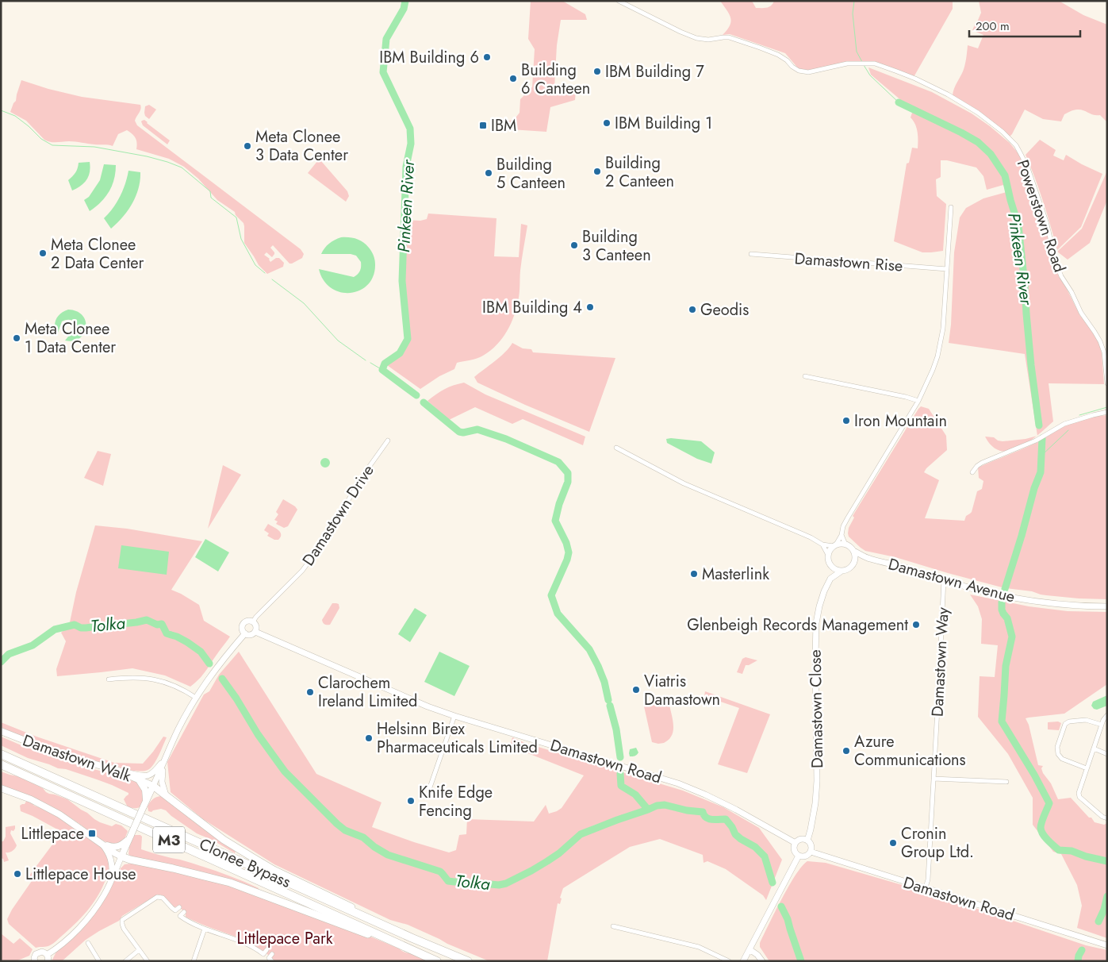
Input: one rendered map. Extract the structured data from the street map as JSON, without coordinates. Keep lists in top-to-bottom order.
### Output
{
  "streets": {
    "highway": ["M3", "Clonee Bypass"],
    "main road": ["Damastown Walk"],
    "street": [
      "Powerstown Road",
      "Damastown Rise",
      "Damastown Drive",
      "Damastown Avenue",
      "Damastown Way",
      "Damastown Close",
      "Damastown Road"
    ]
  },
  "crossings": [
    ["Damastown Drive", "Damastown Road"],
    ["Damastown Avenue", "Damastown Way"],
    ["Damastown Avenue", "Damastown Close"],
    ["Damastown Way", "Damastown Road"],
    ["Damastown Close", "Damastown Road"]
  ],
  "water": ["Pinkeen River", "Tolka"],
  "parks": ["Littlepace Park"],
  "places": {
    "other": [
      "IBM Building 6",
      "IBM Building 7",
      "Building 6 Canteen",
      "IBM Building 1",
      "Meta Clonee 3 Data Center",
      "Building 2 Canteen",
      "Building 5 Canteen",
      "Building 3 Canteen",
      "Meta Clonee 2 Data Center",
      "IBM Building 4",
      "Geodis",
      "Meta Clonee 1 Data Center",
      "Iron Mountain",
      "Masterlink",
      "Glenbeigh Records Management",
      "Viatris Damastown",
      "Clarochem Ireland Limited",
      "Helsinn Birex Pharmaceuticals Limited",
      "Azure Communications",
      "Knife Edge Fencing",
      "Cronin Group Ltd.",
      "Littlepace House"
    ],
    "transit": ["IBM", "Littlepace"]
  },
  "scale_bar": "200 m"
}
